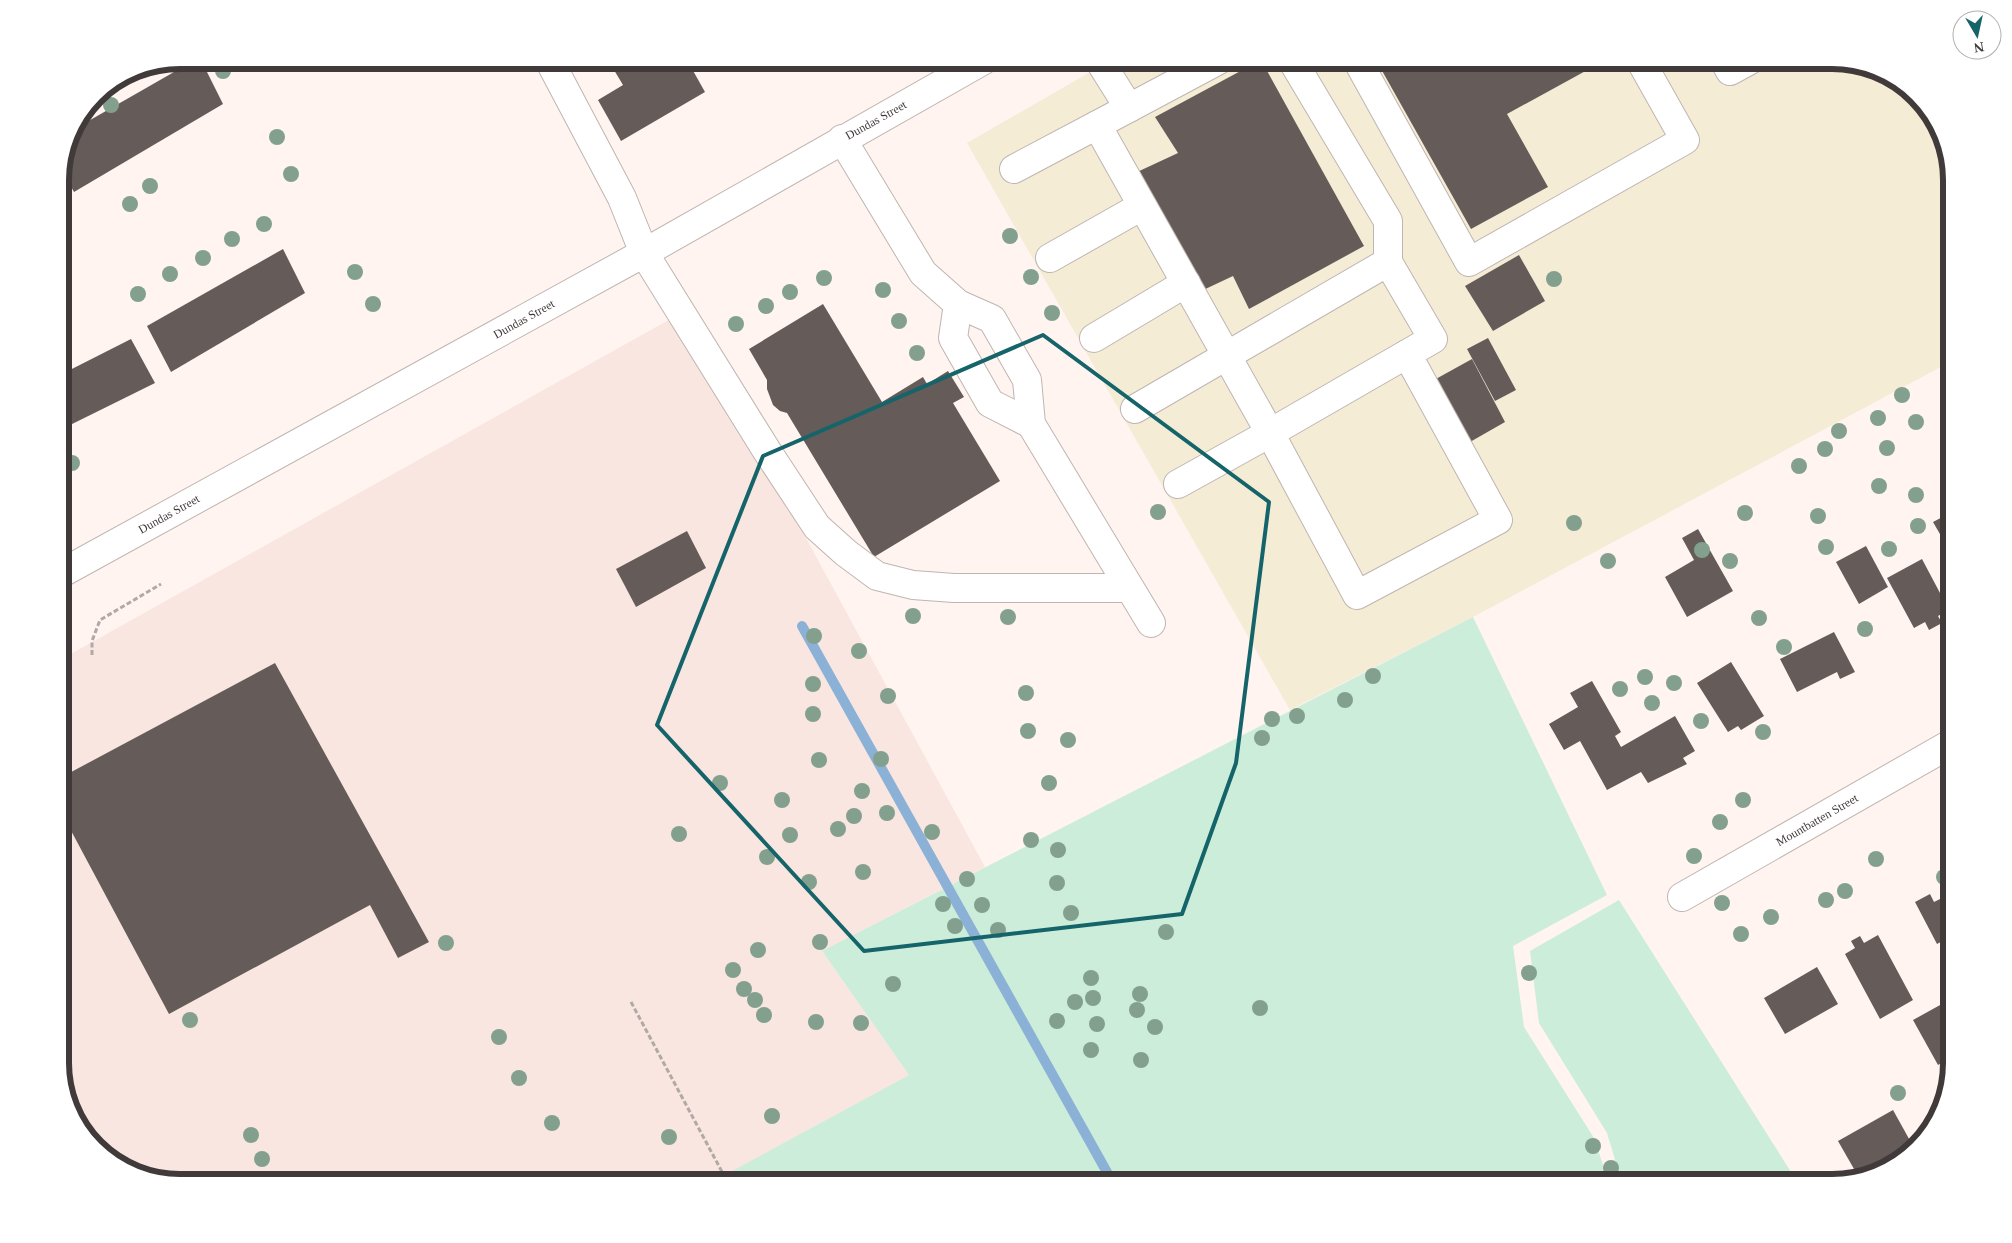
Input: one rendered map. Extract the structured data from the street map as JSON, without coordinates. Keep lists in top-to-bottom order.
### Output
{
  "streets": {
    "main road": ["Dundas Street", "Mountbatten Street"]
  },
  "north": "bottom"
}
